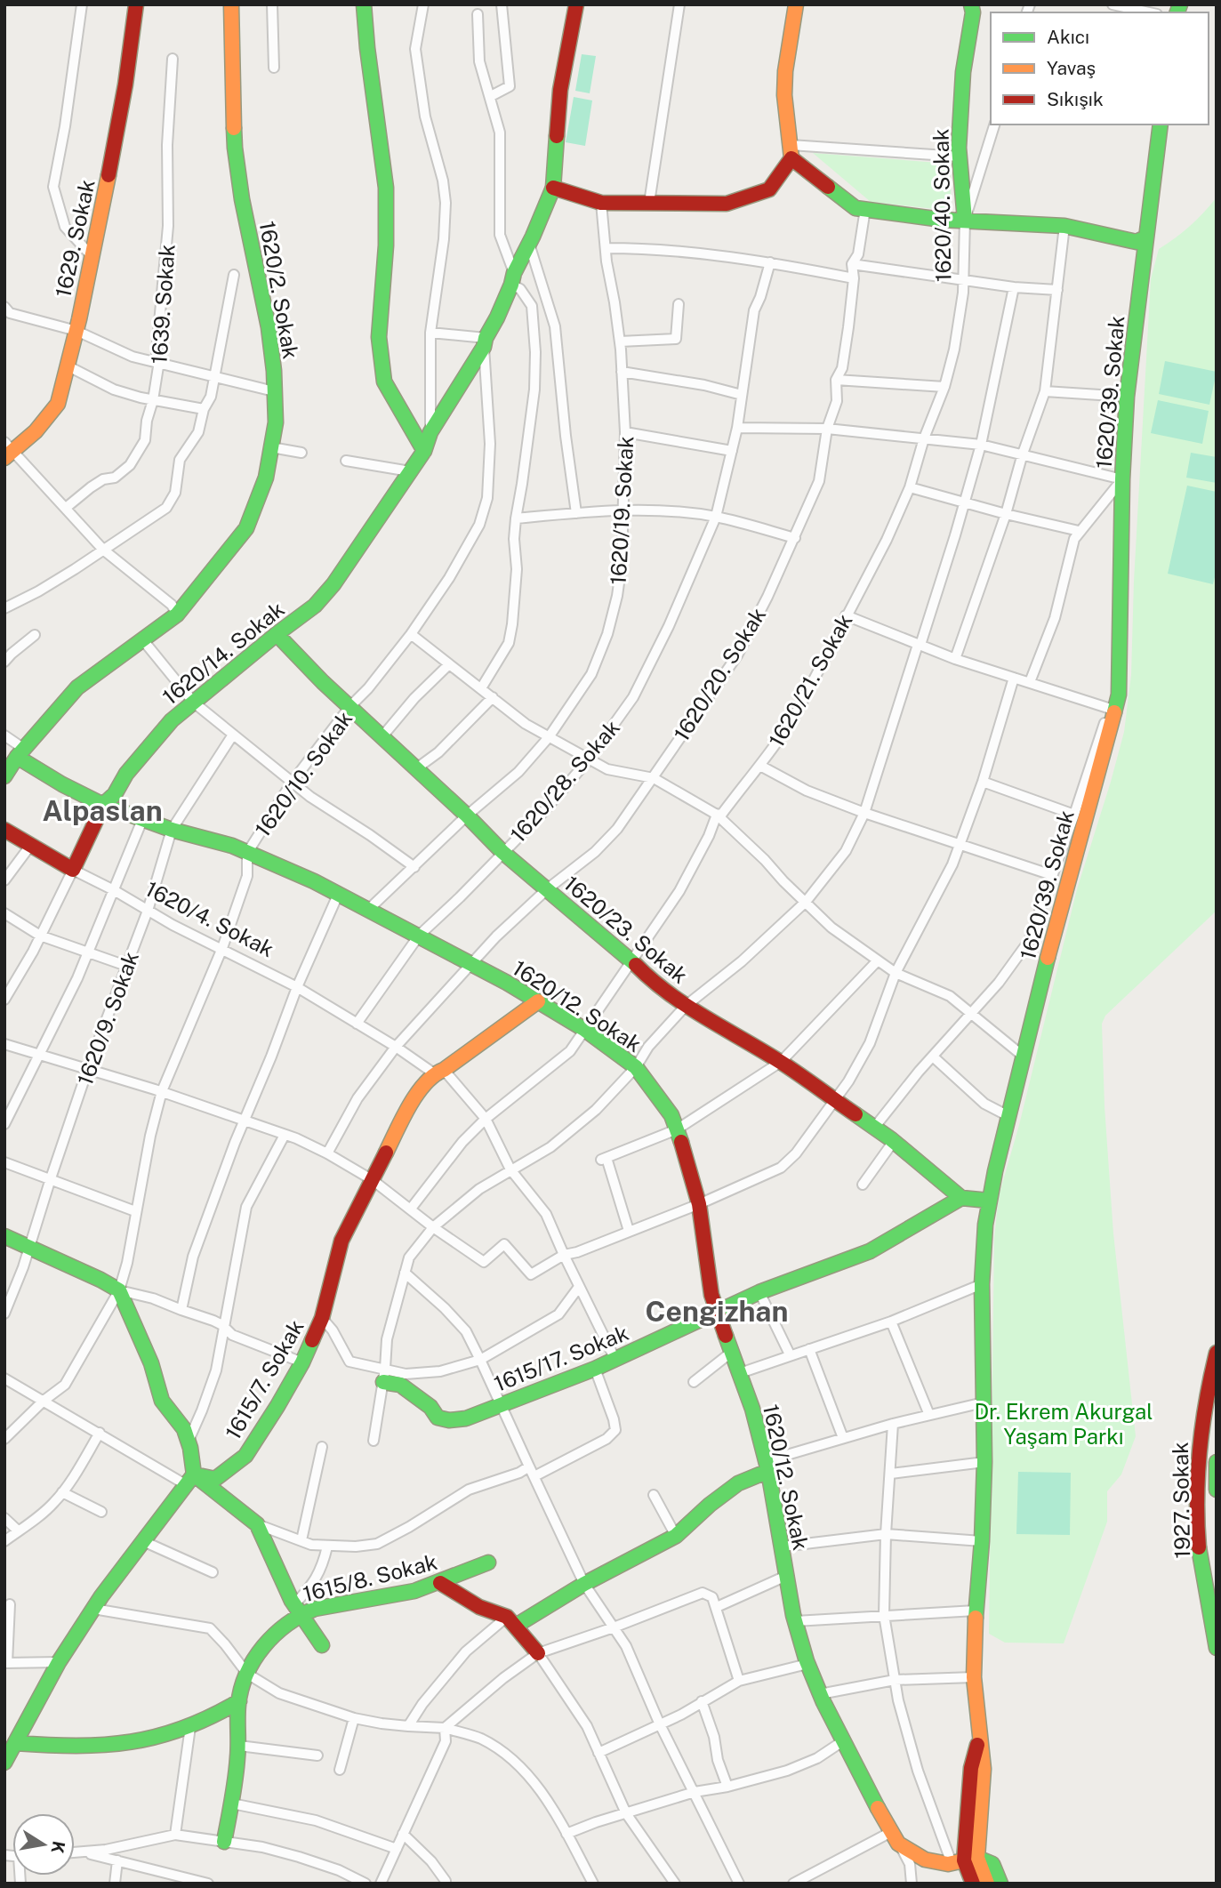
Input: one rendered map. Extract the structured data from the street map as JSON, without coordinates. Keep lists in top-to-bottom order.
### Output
{
  "streets": {
    "main road": [
      "1620/40. Sokak",
      "1629. Sokak",
      "1620/2. Sokak",
      "1620/39. Sokak",
      "1620/14. Sokak",
      "1620/4. Sokak",
      "1620/23. Sokak",
      "1620/12. Sokak",
      "1615/17. Sokak",
      "1615/7. Sokak",
      "1927. Sokak",
      "1615/8. Sokak"
    ],
    "street": [
      "1639. Sokak",
      "1620/19. Sokak",
      "1620/20. Sokak",
      "1620/21. Sokak",
      "1620/10. Sokak",
      "1620/28. Sokak",
      "1620/9. Sokak"
    ]
  },
  "crossings": [
    ["1620/40. Sokak", "1620/21. Sokak"],
    ["1620/2. Sokak", "1620/12. Sokak"],
    ["1620/39. Sokak", "1620/12. Sokak"],
    ["1620/19. Sokak", "1620/23. Sokak"],
    ["1620/19. Sokak", "1620/12. Sokak"],
    ["1620/14. Sokak", "1620/10. Sokak"],
    ["1620/14. Sokak", "1620/4. Sokak"],
    ["1620/14. Sokak", "1620/23. Sokak"],
    ["1620/14. Sokak", "1620/12. Sokak"],
    ["1620/20. Sokak", "1620/4. Sokak"],
    ["1620/20. Sokak", "1620/23. Sokak"],
    ["1620/20. Sokak", "1620/12. Sokak"],
    ["1620/21. Sokak", "1620/4. Sokak"],
    ["1620/21. Sokak", "1620/23. Sokak"],
    ["1620/21. Sokak", "1620/12. Sokak"],
    ["1620/10. Sokak", "1620/4. Sokak"],
    ["1620/10. Sokak", "1620/23. Sokak"],
    ["1620/10. Sokak", "1620/12. Sokak"],
    ["1620/28. Sokak", "1620/4. Sokak"],
    ["1620/28. Sokak", "1620/23. Sokak"],
    ["1620/28. Sokak", "1620/12. Sokak"],
    ["1620/4. Sokak", "1620/9. Sokak"],
    ["1620/4. Sokak", "1615/17. Sokak"],
    ["1620/4. Sokak", "1615/7. Sokak"],
    ["1620/23. Sokak", "1615/17. Sokak"],
    ["1620/12. Sokak", "1620/9. Sokak"],
    ["1620/12. Sokak", "1615/17. Sokak"],
    ["1620/12. Sokak", "1615/7. Sokak"]
  ],
  "districts": ["Alpaslan", "Cengizhan"],
  "parks": ["Dr. Ekrem Akurgal Yaşam Parkı"],
  "legend": ["Akıcı", "Yavaş", "Sıkışık"],
  "north": "right"
}
